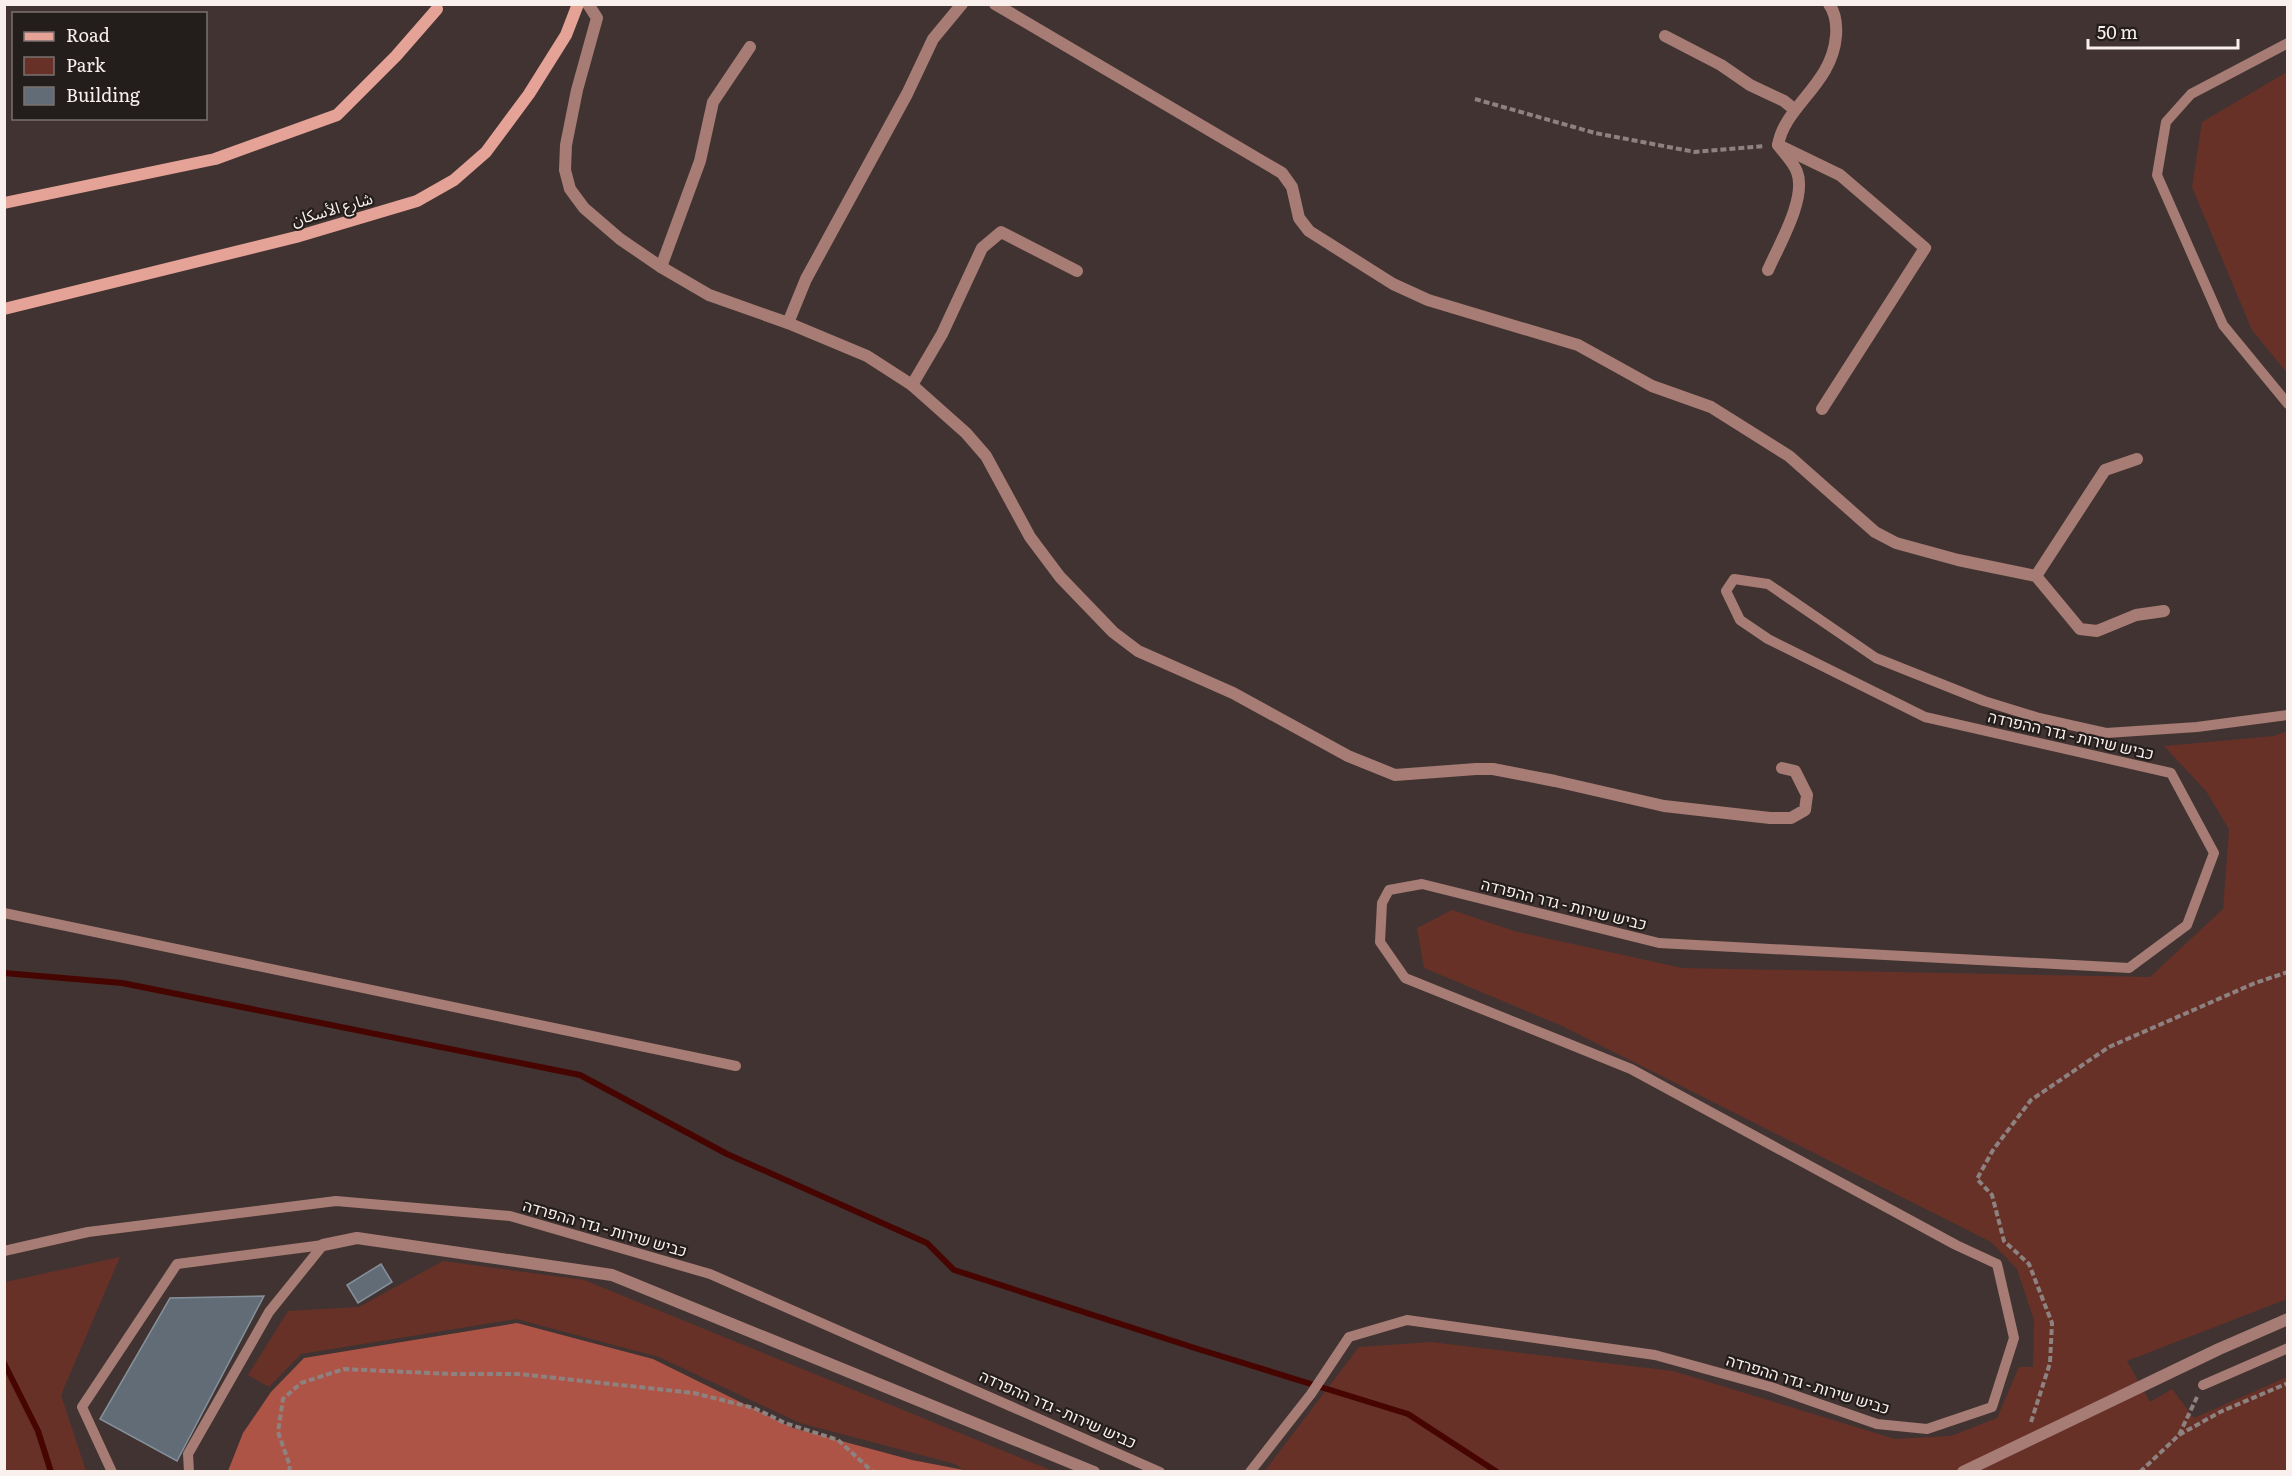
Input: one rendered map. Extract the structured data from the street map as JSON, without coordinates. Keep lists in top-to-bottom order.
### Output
{
  "streets": {
    "street": ["شارع الأسكان"],
    "lane": ["כביש שירות - גדר ההפרדה"]
  },
  "legend": ["Road", "Park", "Building"],
  "scale_bar": "50 m"
}
